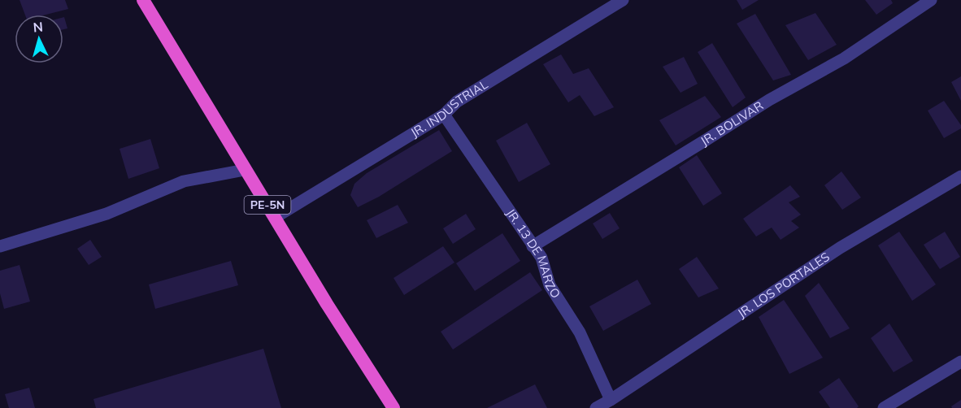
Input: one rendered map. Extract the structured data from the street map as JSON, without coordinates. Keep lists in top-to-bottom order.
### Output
{
  "streets": {
    "highway": ["PE-5N"],
    "street": [
      "JR. INDUSTRIAL",
      "JR. BOLIVAR",
      "JR. 13 DE MARZO",
      "JR. LOS PORTALES"
    ]
  },
  "crossings": [
    ["JR. INDUSTRIAL", "PE-5N"],
    ["JR. INDUSTRIAL", "JR. 13 DE MARZO"],
    ["JR. BOLIVAR", "JR. 13 DE MARZO"],
    ["JR. 13 DE MARZO", "JR. LOS PORTALES"]
  ],
  "north": "top"
}
